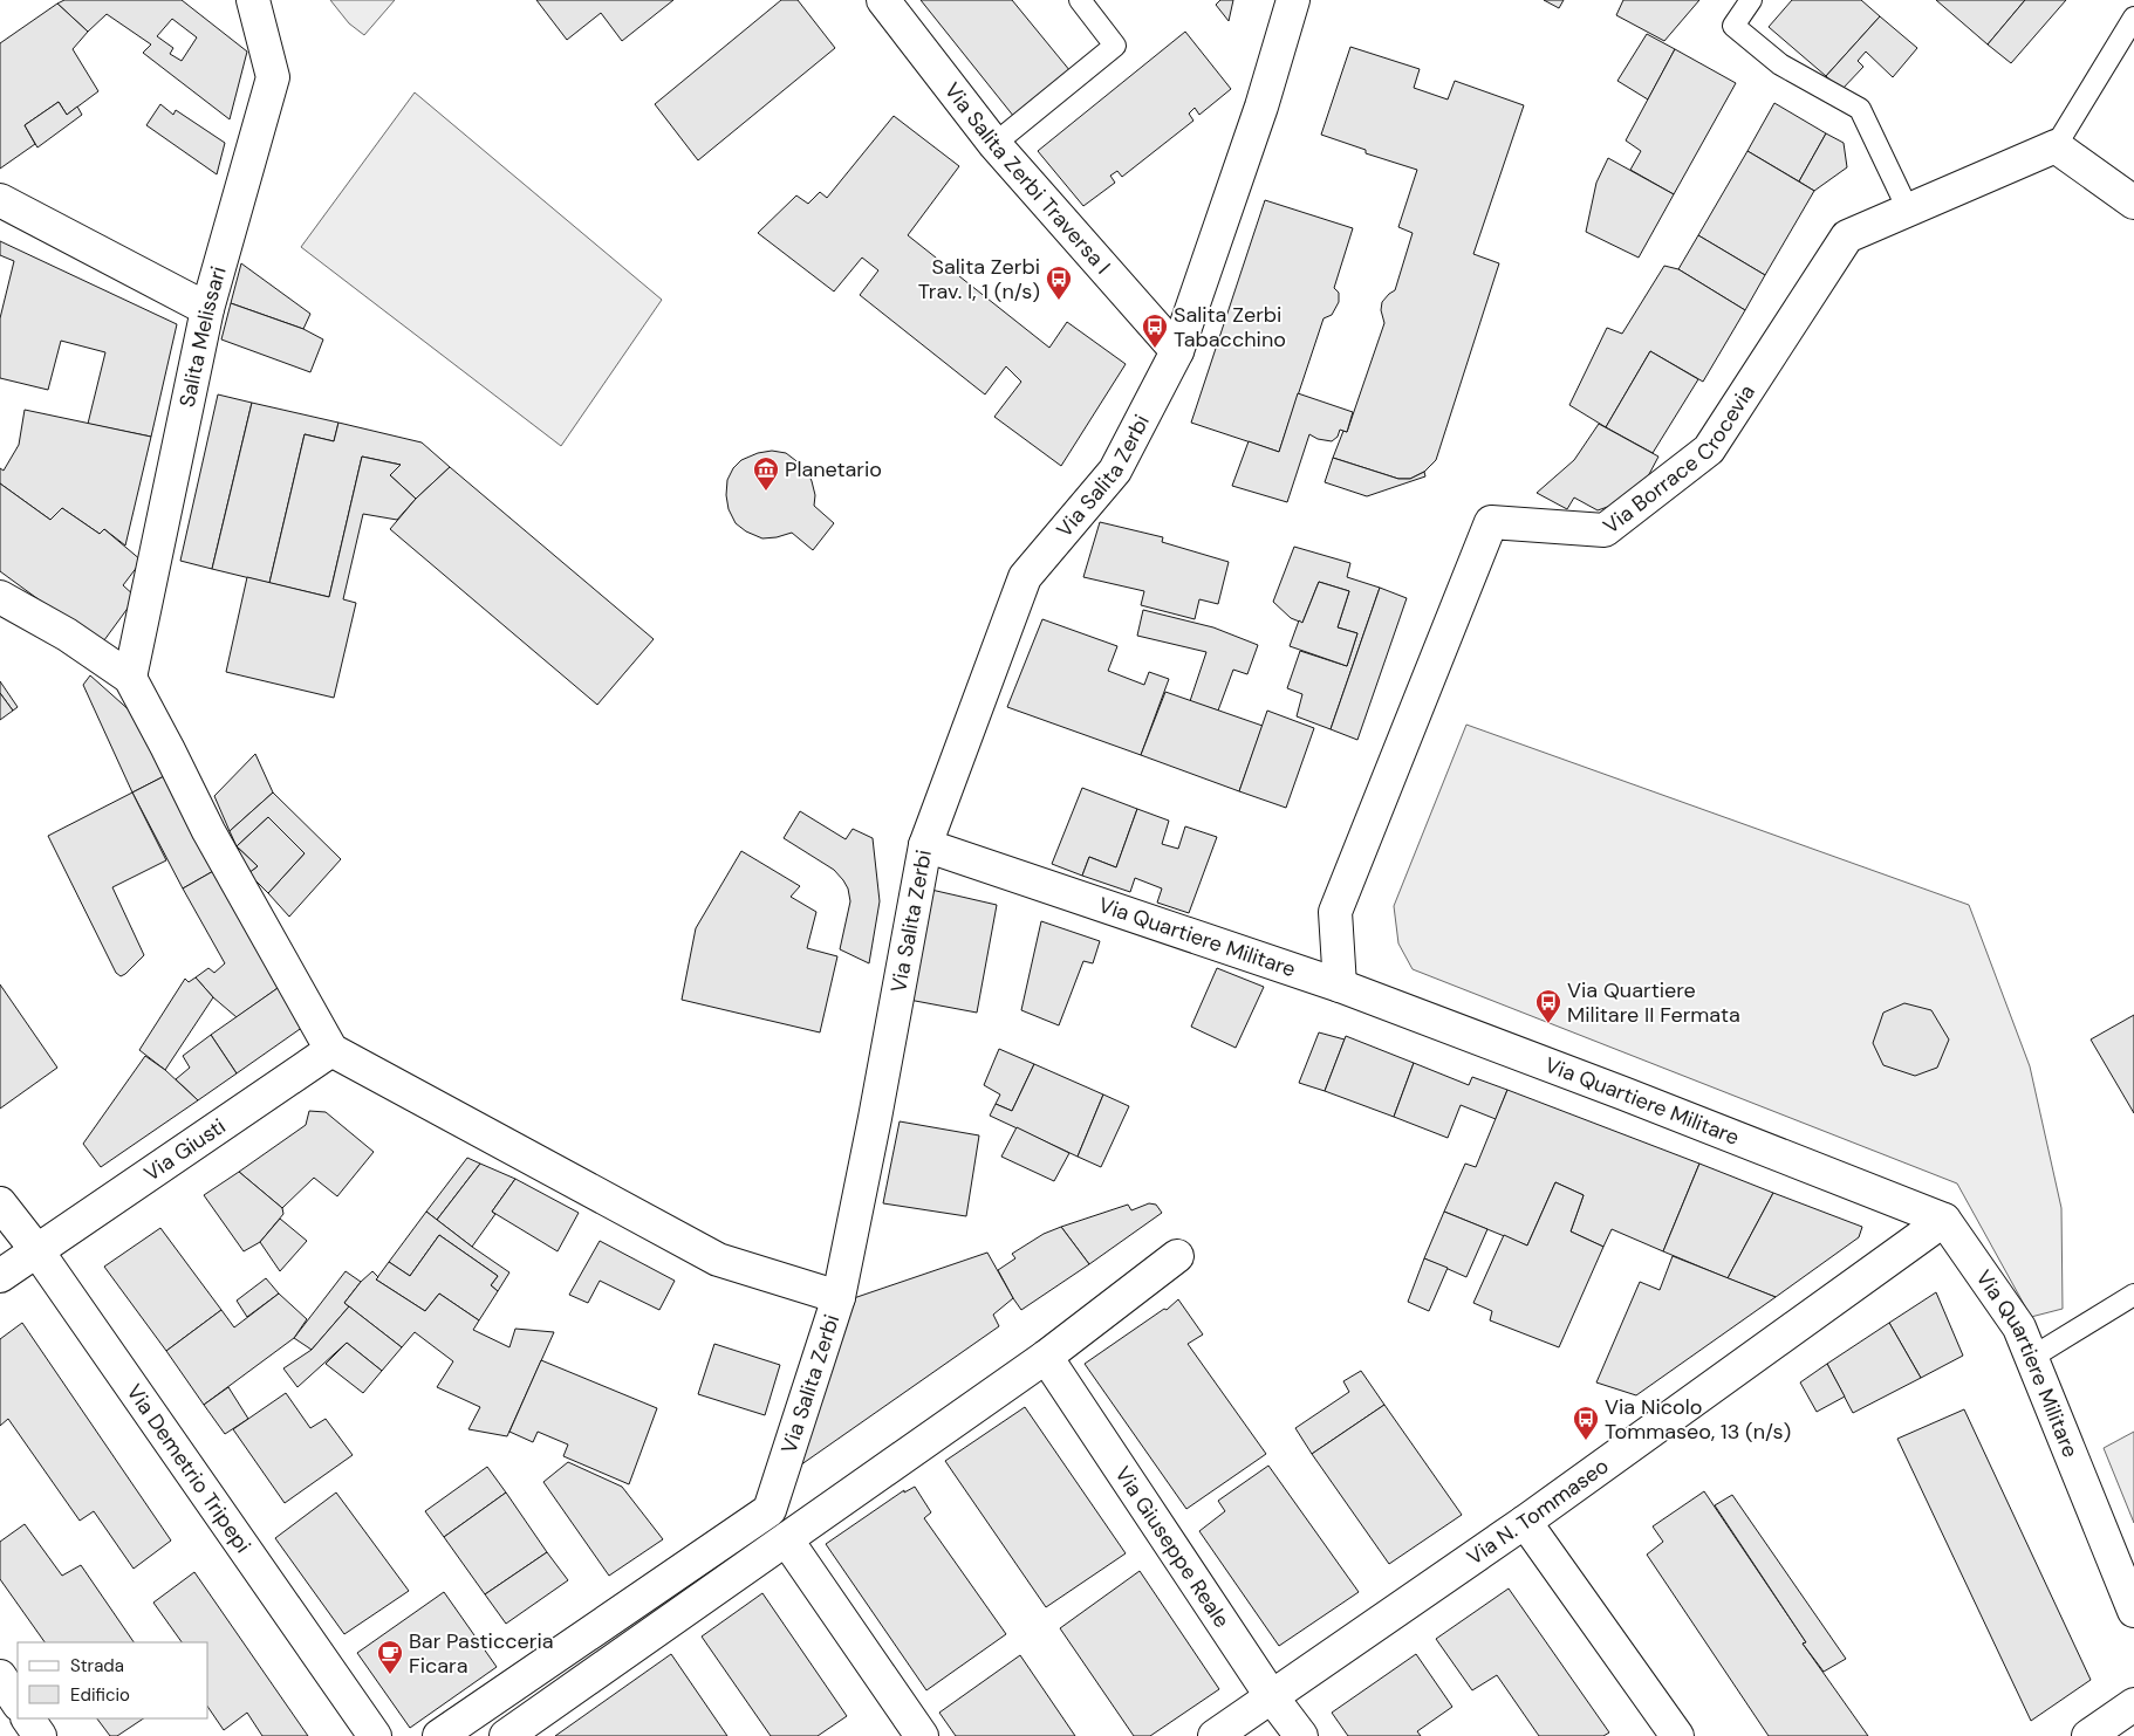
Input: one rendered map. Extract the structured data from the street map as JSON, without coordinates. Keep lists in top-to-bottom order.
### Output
{
  "streets": {
    "street": [
      "Via Salita Zerbi Traversa I",
      "Salita Melissari",
      "Via Borrace Crocevia",
      "Via Salita Zerbi",
      "Via Quartiere Militare",
      "Via Giusti",
      "Via Demetrio Tripepi",
      "Via N. Tommaseo",
      "Via Giuseppe Reale"
    ]
  },
  "crossings": [
    ["Via Salita Zerbi Traversa I", "Via Salita Zerbi"],
    ["Via Borrace Crocevia", "Via Quartiere Militare"],
    ["Via Salita Zerbi", "Via Quartiere Militare"],
    ["Via Quartiere Militare", "Via N. Tommaseo"],
    ["Via Giusti", "Via Demetrio Tripepi"],
    ["Via N. Tommaseo", "Via Giuseppe Reale"]
  ],
  "places": {
    "bus stop": [
      "Salita Zerbi Trav. I, 1 (n/s)",
      "Salita Zerbi Tabacchino",
      "Via Quartiere Militare II Fermata",
      "Via Nicolo Tommaseo, 13 (n/s)"
    ],
    "museum": ["Planetario"],
    "cafe": ["Bar Pasticceria Ficara"]
  },
  "legend": ["Strada", "Edificio"]
}
